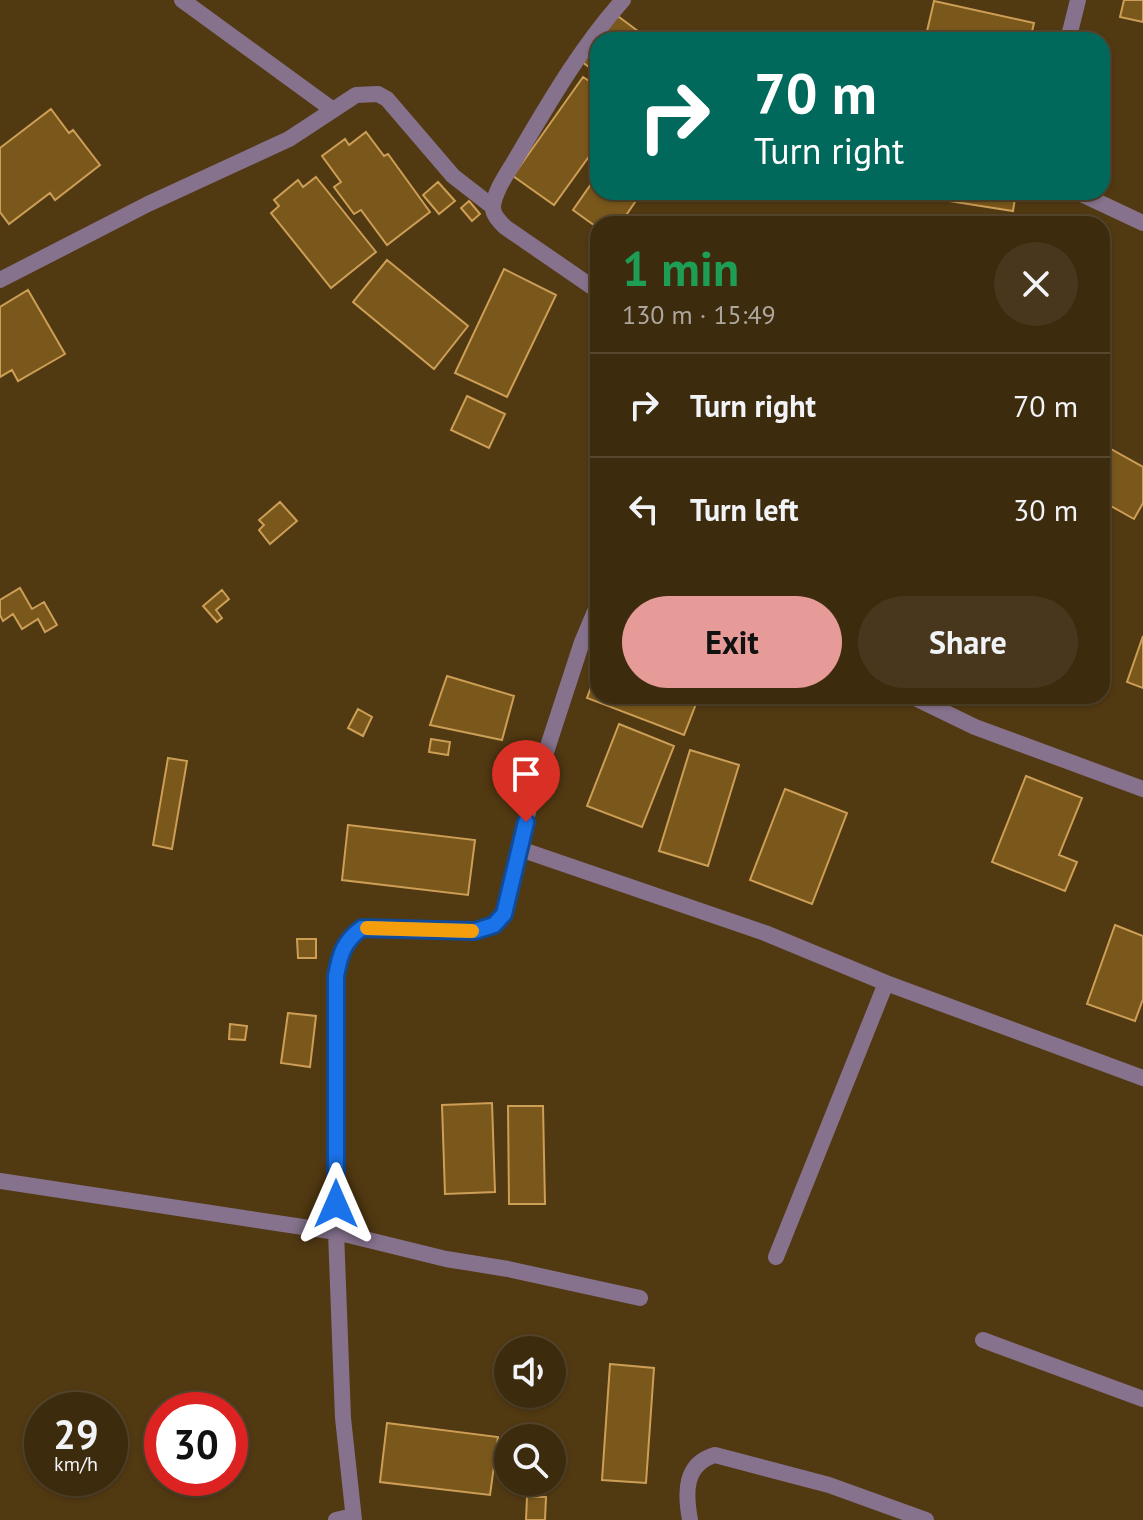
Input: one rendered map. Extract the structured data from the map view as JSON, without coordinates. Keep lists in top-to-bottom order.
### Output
{
  "page": {
    "turn": ["70 m", "Turn right"],
    "heading": ["1 min", "130 m · 15:49"],
    "list": [
      {
        "name": "Turn right",
        "value": "70 m"
      },
      {
        "name": "Turn left",
        "value": "30 m"
      }
    ],
    "buttons": ["Exit", "Share"],
    "speed": "29 km/h",
    "limit": "30"
  }
}
